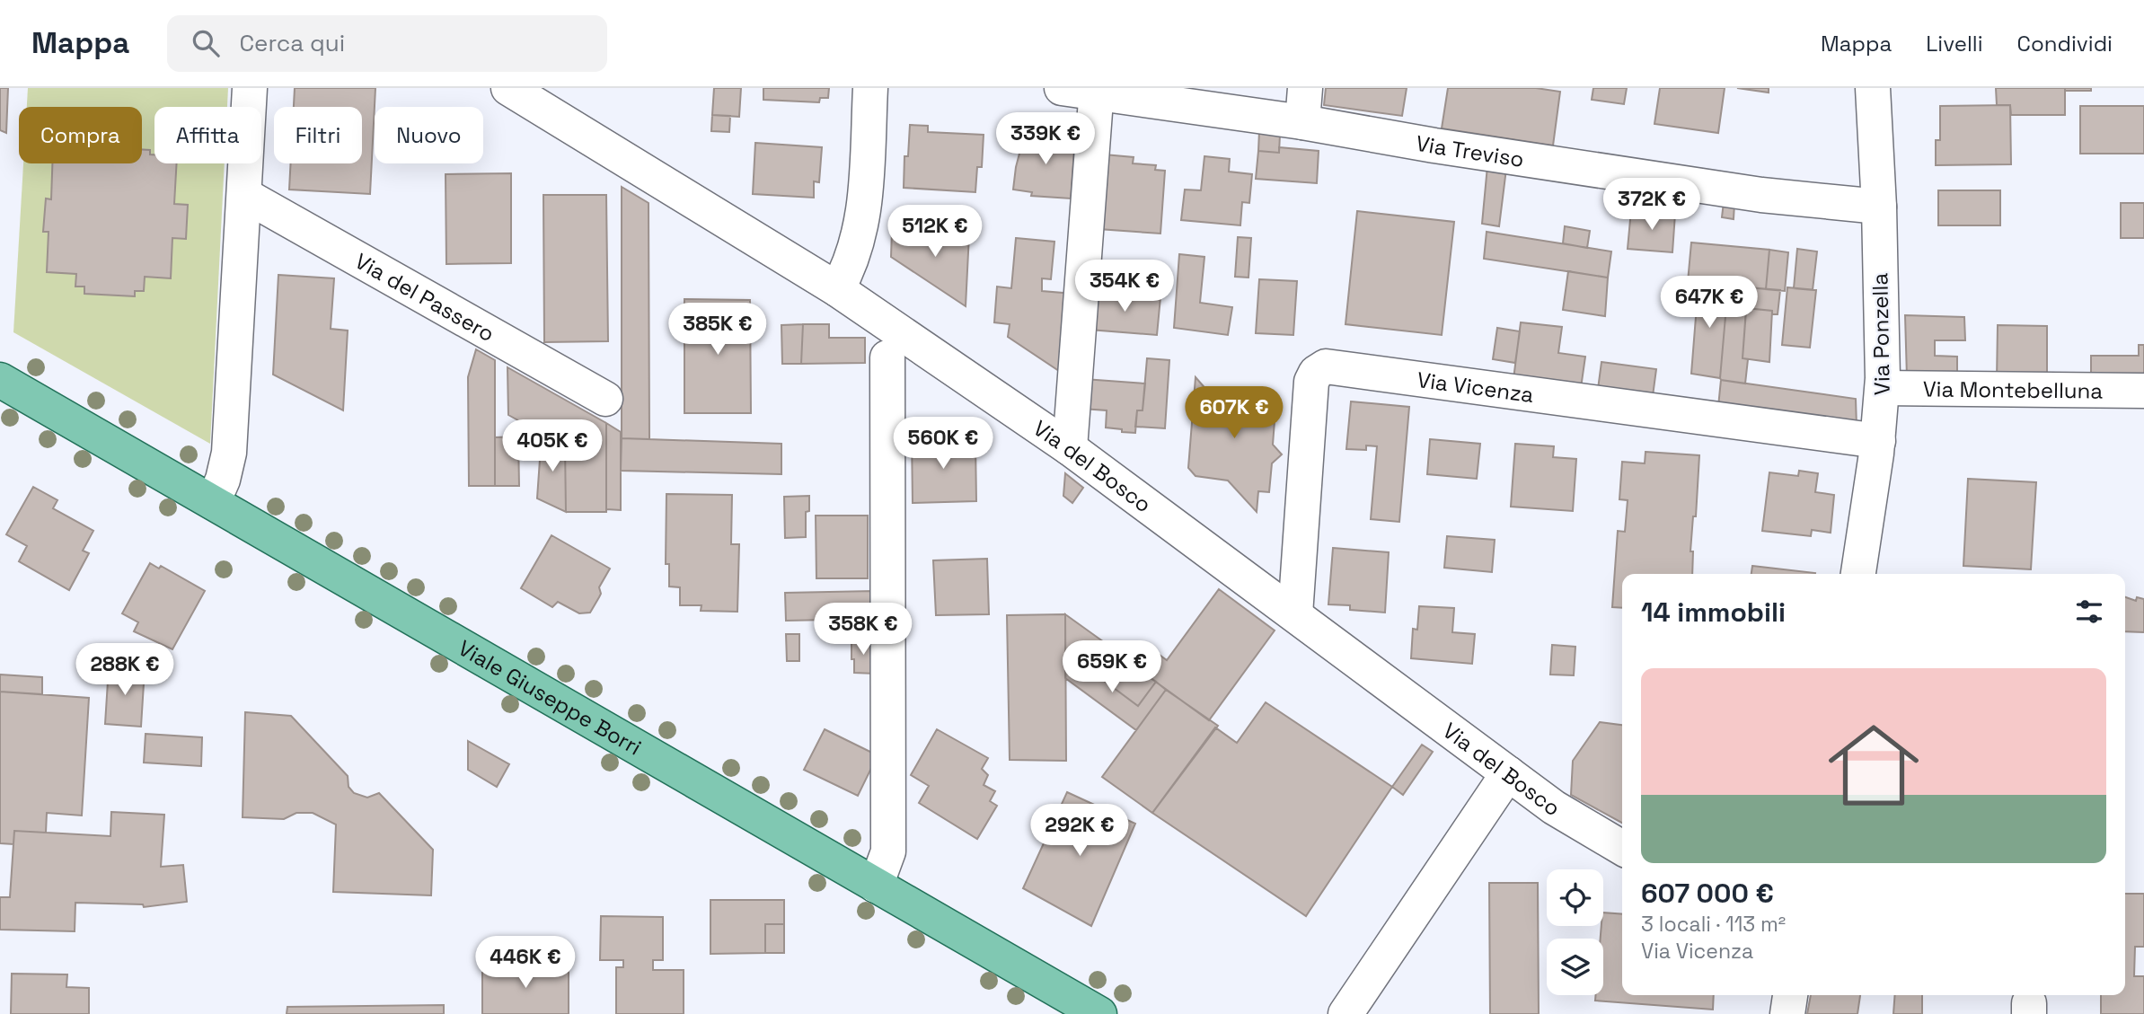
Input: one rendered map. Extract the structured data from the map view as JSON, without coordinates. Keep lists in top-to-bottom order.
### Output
{
  "streets": {
    "main road": ["Viale Giuseppe Borri"],
    "street": [
      "Via Treviso",
      "Via del Passero",
      "Via Ponzella",
      "Via Vicenza",
      "Via Montebelluna",
      "Via del Bosco"
    ]
  },
  "crossings": [
    ["Via Treviso", "Via Ponzella"],
    ["Via Ponzella", "Via Vicenza"],
    ["Via Ponzella", "Via Montebelluna"],
    ["Via Vicenza", "Via del Bosco"]
  ],
  "page": {
    "header": "Mappa",
    "search": "Cerca qui",
    "nav": ["Mappa", "Livelli", "Condividi"],
    "chip": [
      "Compra",
      "Affitta",
      "Filtri",
      "Nuovo"
    ],
    "price": [
      "339K €",
      "372K €",
      "512K €",
      "354K €",
      "647K €",
      "385K €",
      "607K €",
      "560K €",
      "405K €",
      "358K €",
      "659K €",
      "288K €",
      "292K €",
      "446K €"
    ],
    "heading": "14 immobili",
    "list": [
      {
        "name": "607 000 €",
        "note": "3 locali · 113 m² · Via Vicenza"
      }
    ]
  }
}
